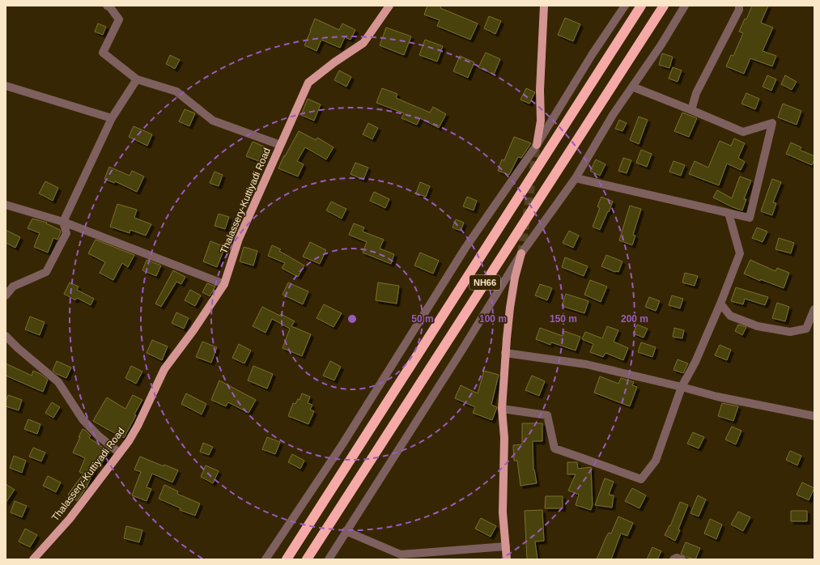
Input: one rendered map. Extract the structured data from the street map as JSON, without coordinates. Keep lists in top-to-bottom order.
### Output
{
  "streets": {
    "highway": ["NH66"],
    "main road": ["Thalassery-Kuttiyadi Road"]
  },
  "rings": [
    "50 m",
    "100 m",
    "150 m",
    "200 m"
  ]
}
